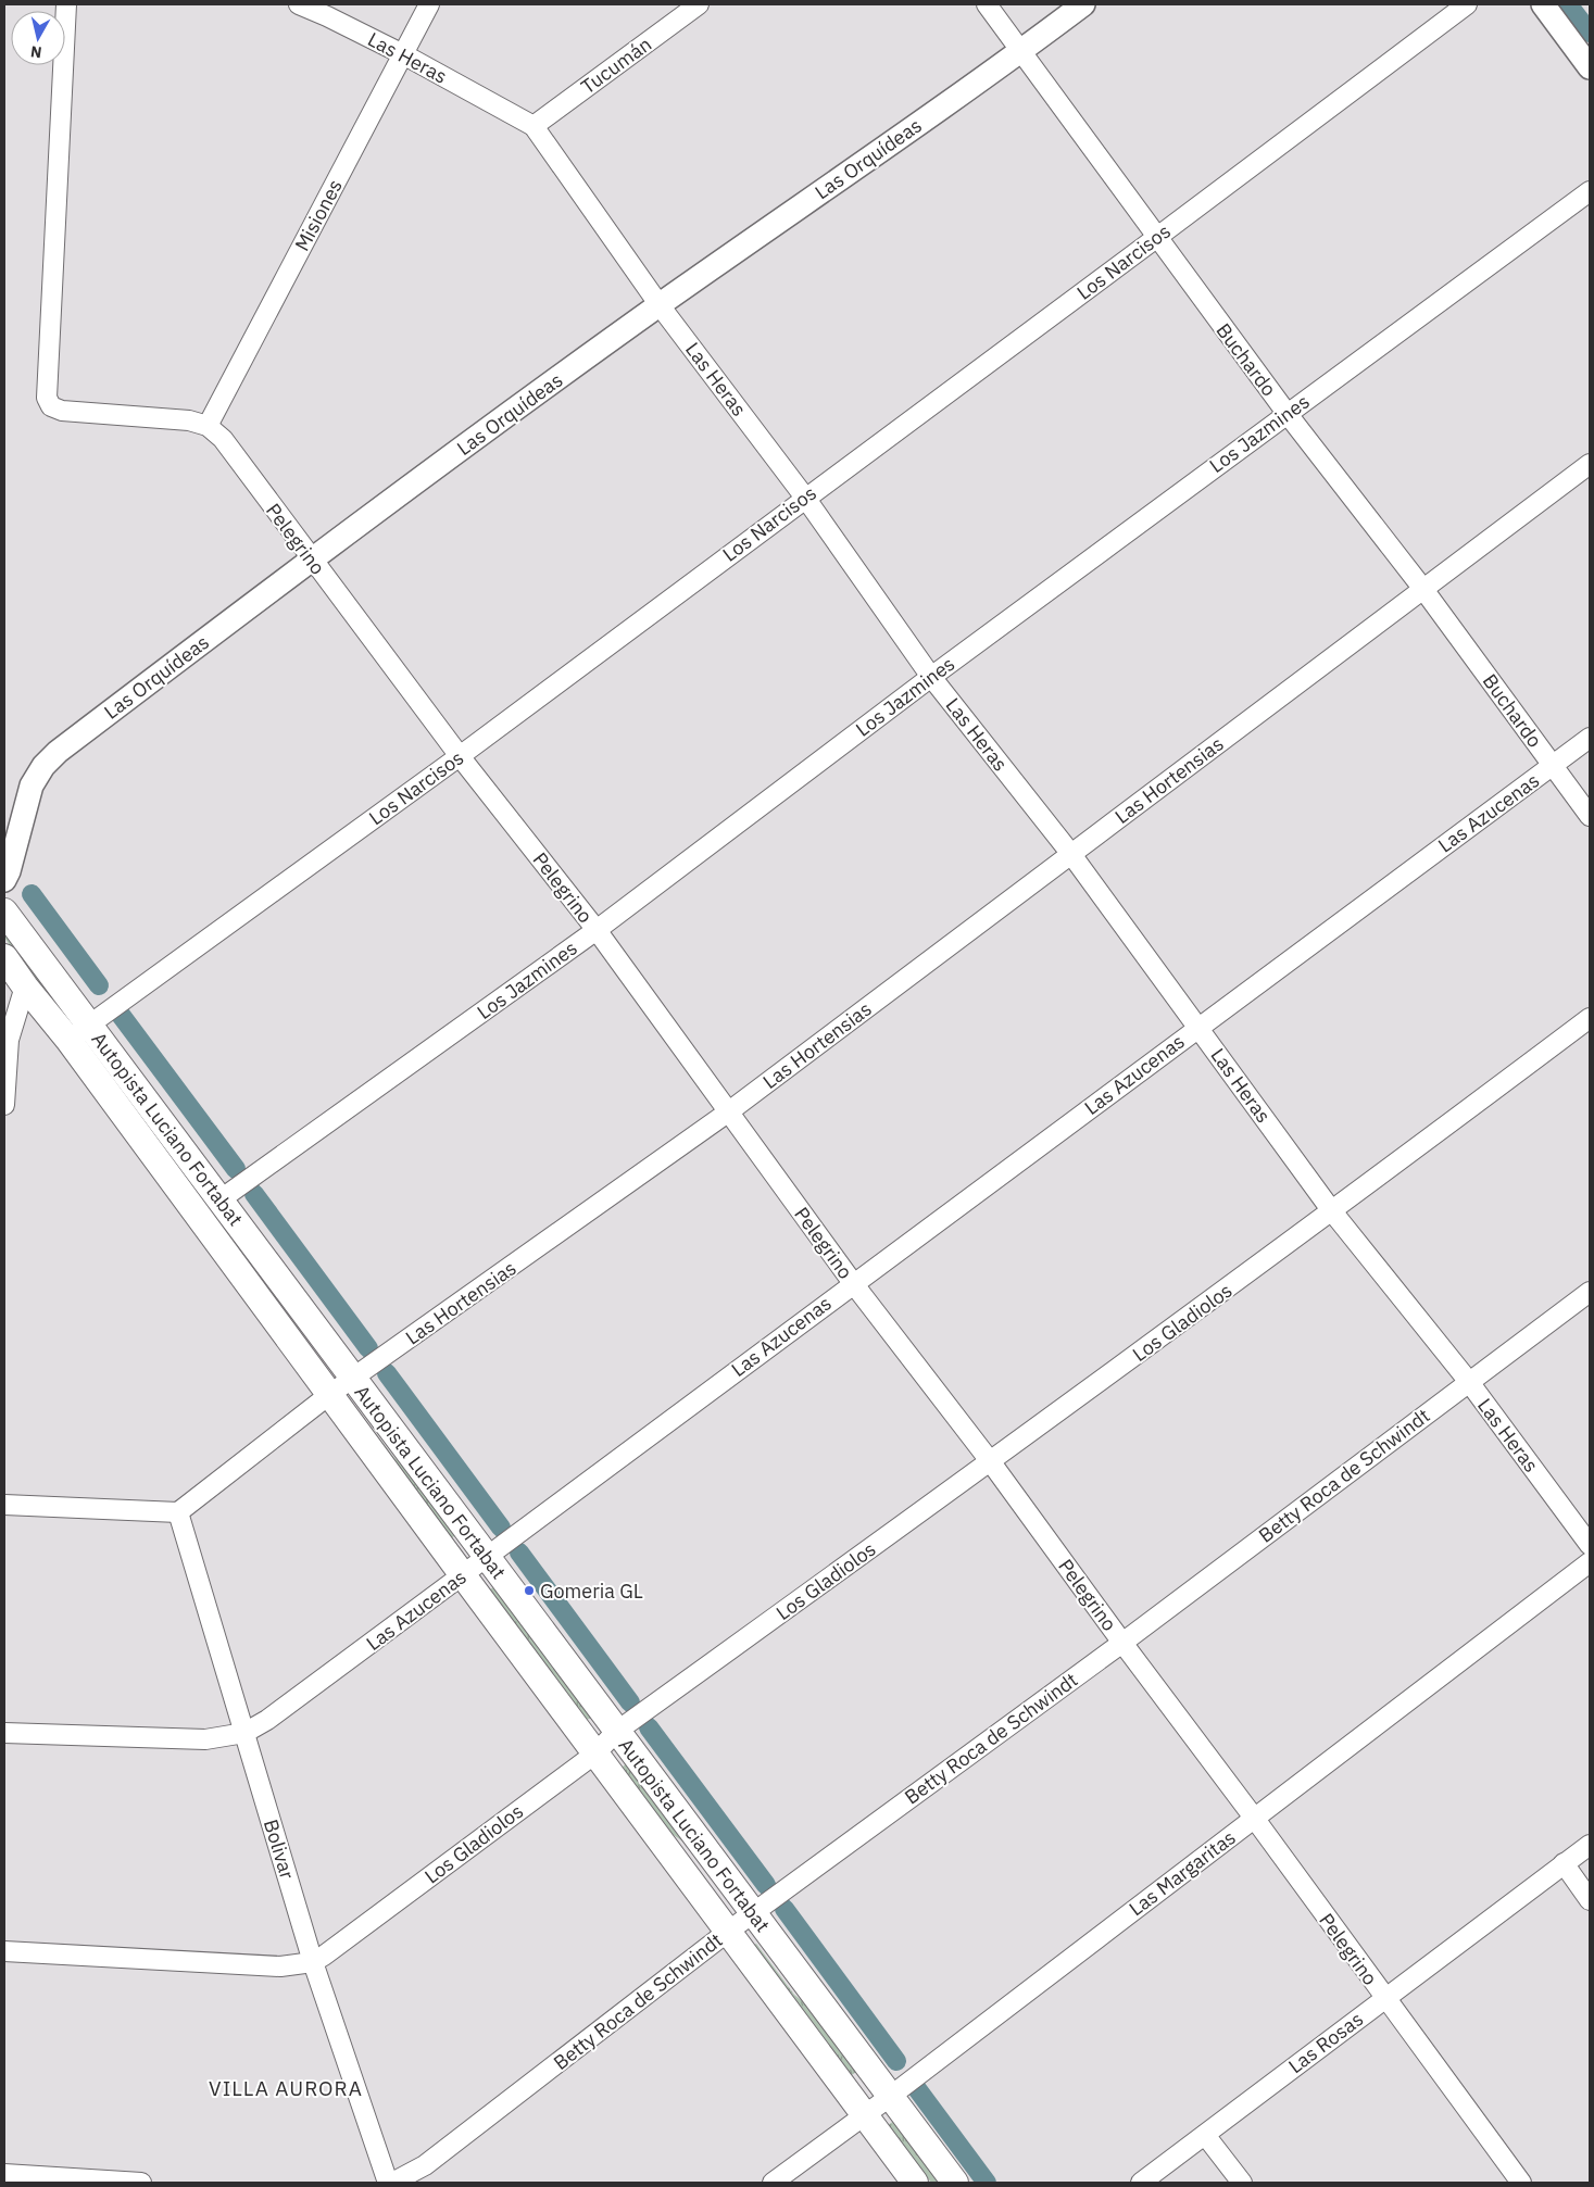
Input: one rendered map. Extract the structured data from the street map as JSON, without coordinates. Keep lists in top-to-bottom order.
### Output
{
  "streets": {
    "main road": ["Autopista Luciano Fortabat"],
    "street": [
      "Las Heras",
      "Tucumán",
      "Las Orquídeas",
      "Misiones",
      "Los Narcisos",
      "Buchardo",
      "Los Jazmines",
      "Pelegrino",
      "Las Hortensias",
      "Las Azucenas",
      "Los Gladiolos",
      "Betty Roca de Schwindt",
      "Bolivar",
      "Las Margaritas",
      "Las Rosas"
    ]
  },
  "crossings": [
    ["Las Heras", "Tucumán"],
    ["Las Heras", "Las Orquídeas"],
    ["Las Heras", "Misiones"],
    ["Las Heras", "Los Narcisos"],
    ["Las Heras", "Los Jazmines"],
    ["Las Heras", "Las Hortensias"],
    ["Las Heras", "Las Azucenas"],
    ["Las Heras", "Los Gladiolos"],
    ["Las Heras", "Betty Roca de Schwindt"],
    ["Las Orquídeas", "Buchardo"],
    ["Las Orquídeas", "Pelegrino"],
    ["Misiones", "Pelegrino"],
    ["Los Narcisos", "Buchardo"],
    ["Los Narcisos", "Pelegrino"],
    ["Los Narcisos", "Autopista Luciano Fortabat"],
    ["Buchardo", "Los Jazmines"],
    ["Buchardo", "Las Hortensias"],
    ["Buchardo", "Las Azucenas"],
    ["Los Jazmines", "Pelegrino"],
    ["Los Jazmines", "Autopista Luciano Fortabat"],
    ["Pelegrino", "Las Hortensias"],
    ["Pelegrino", "Las Azucenas"],
    ["Pelegrino", "Los Gladiolos"],
    ["Pelegrino", "Betty Roca de Schwindt"],
    ["Pelegrino", "Las Margaritas"],
    ["Pelegrino", "Las Rosas"],
    ["Las Hortensias", "Autopista Luciano Fortabat"],
    ["Las Hortensias", "Bolivar"],
    ["Las Azucenas", "Autopista Luciano Fortabat"],
    ["Las Azucenas", "Bolivar"],
    ["Autopista Luciano Fortabat", "Los Gladiolos"],
    ["Autopista Luciano Fortabat", "Betty Roca de Schwindt"],
    ["Autopista Luciano Fortabat", "Las Margaritas"],
    ["Los Gladiolos", "Bolivar"],
    ["Betty Roca de Schwindt", "Bolivar"]
  ],
  "districts": ["VILLA AURORA"],
  "places": ["Gomeria GL"],
  "north": "bottom"
}
